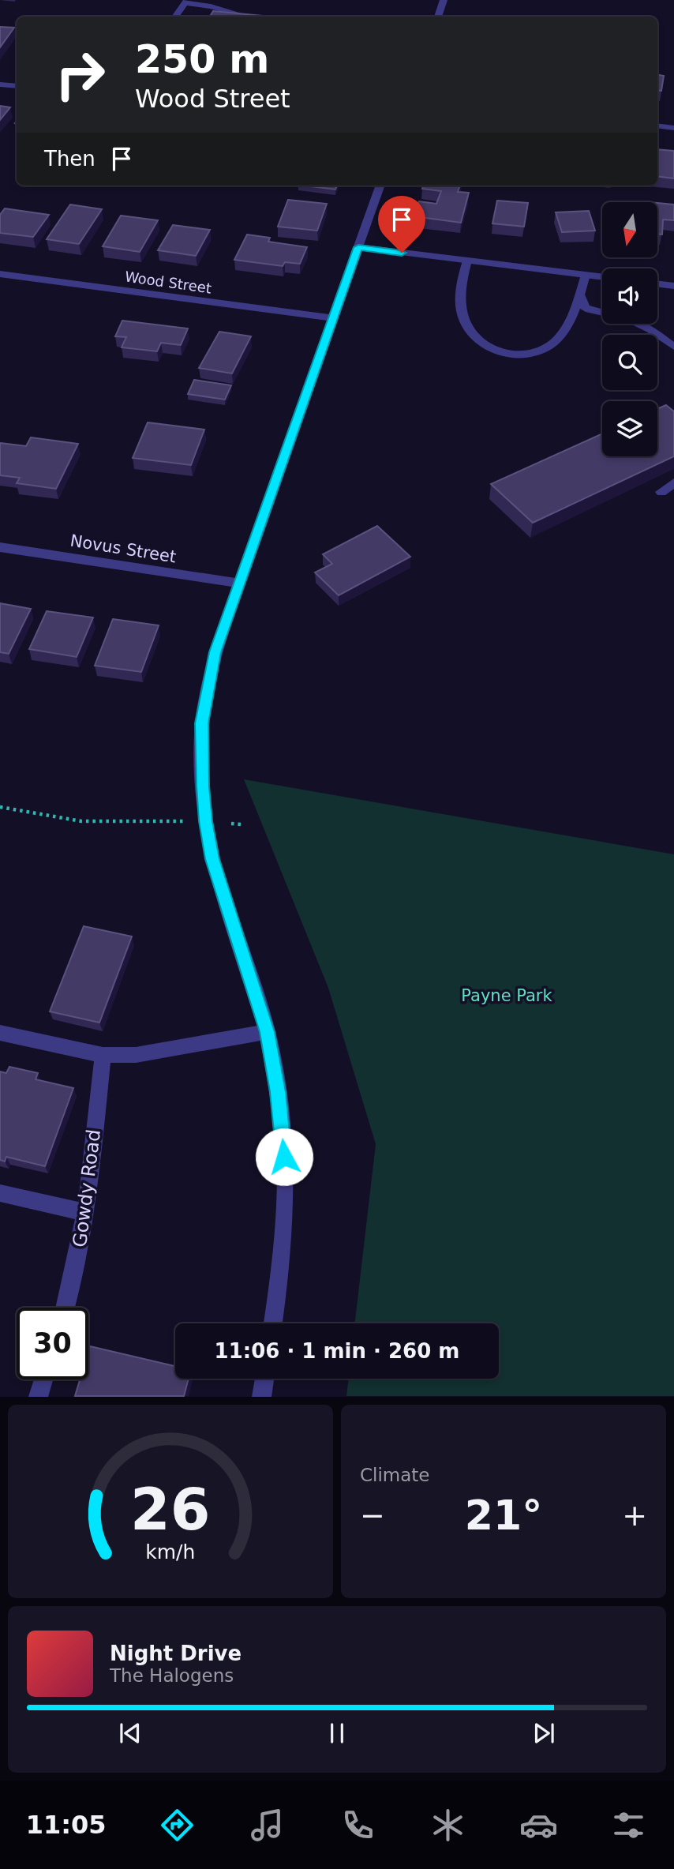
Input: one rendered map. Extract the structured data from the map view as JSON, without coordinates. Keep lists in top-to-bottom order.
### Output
{
  "streets": {
    "street": ["Wood Street", "Novus Street", "Gowdy Road"]
  },
  "parks": ["Payne Park"],
  "north": "bottom",
  "page": {
    "turn": ["250 m", "Wood Street"],
    "then": "Then",
    "limit": "30",
    "trip": "11:06 · 1 min · 260 m",
    "tile": "Climate",
    "heat": ["−", "21°", "+"],
    "song": ["Night Drive", "The Halogens"],
    "tabs": "11:05",
    "gauge": ["26", "km/h"]
  }
}
